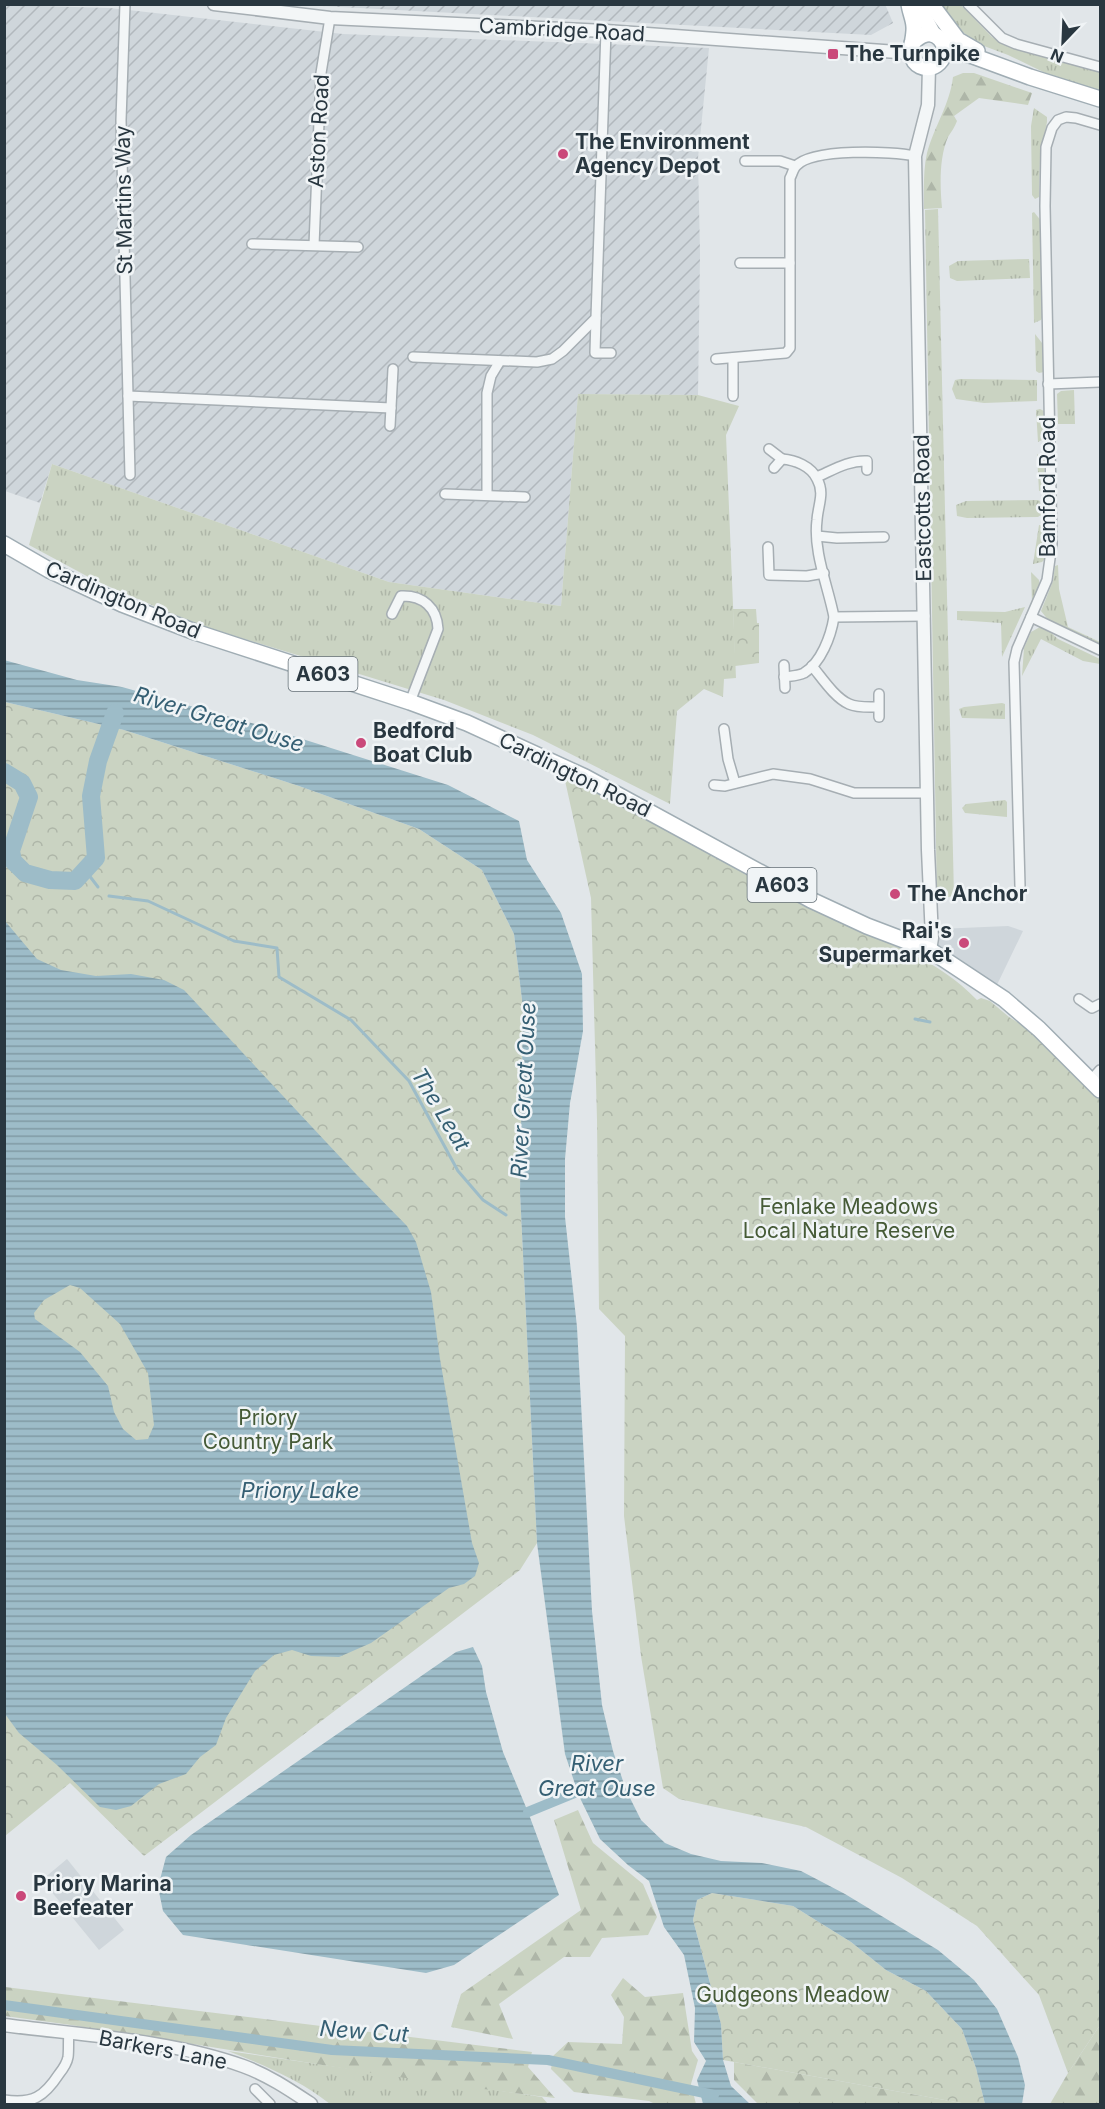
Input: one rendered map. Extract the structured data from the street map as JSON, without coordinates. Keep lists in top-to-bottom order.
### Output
{
  "streets": {
    "main road": ["Cardington Road", "A603"],
    "street": [
      "Cambridge Road",
      "Aston Road",
      "St Martins Way",
      "Bamford Road",
      "Eastcotts Road",
      "Barkers Lane"
    ]
  },
  "crossings": [
    ["Cambridge Road", "Aston Road"],
    ["Cambridge Road", "Eastcotts Road"],
    ["Eastcotts Road", "Cardington Road"]
  ],
  "water": [
    "River Great Ouse",
    "The Leat",
    "Priory Lake",
    "New Cut"
  ],
  "parks": ["Fenlake Meadows Local Nature Reserve", "Priory Country Park", "Gudgeons Meadow"],
  "places": {
    "transit": ["The Turnpike"],
    "other": [
      "The Environment Agency Depot",
      "Bedford Boat Club",
      "The Anchor",
      "Rai's Supermarket",
      "Priory Marina Beefeater"
    ]
  },
  "north": "bottom left"
}
